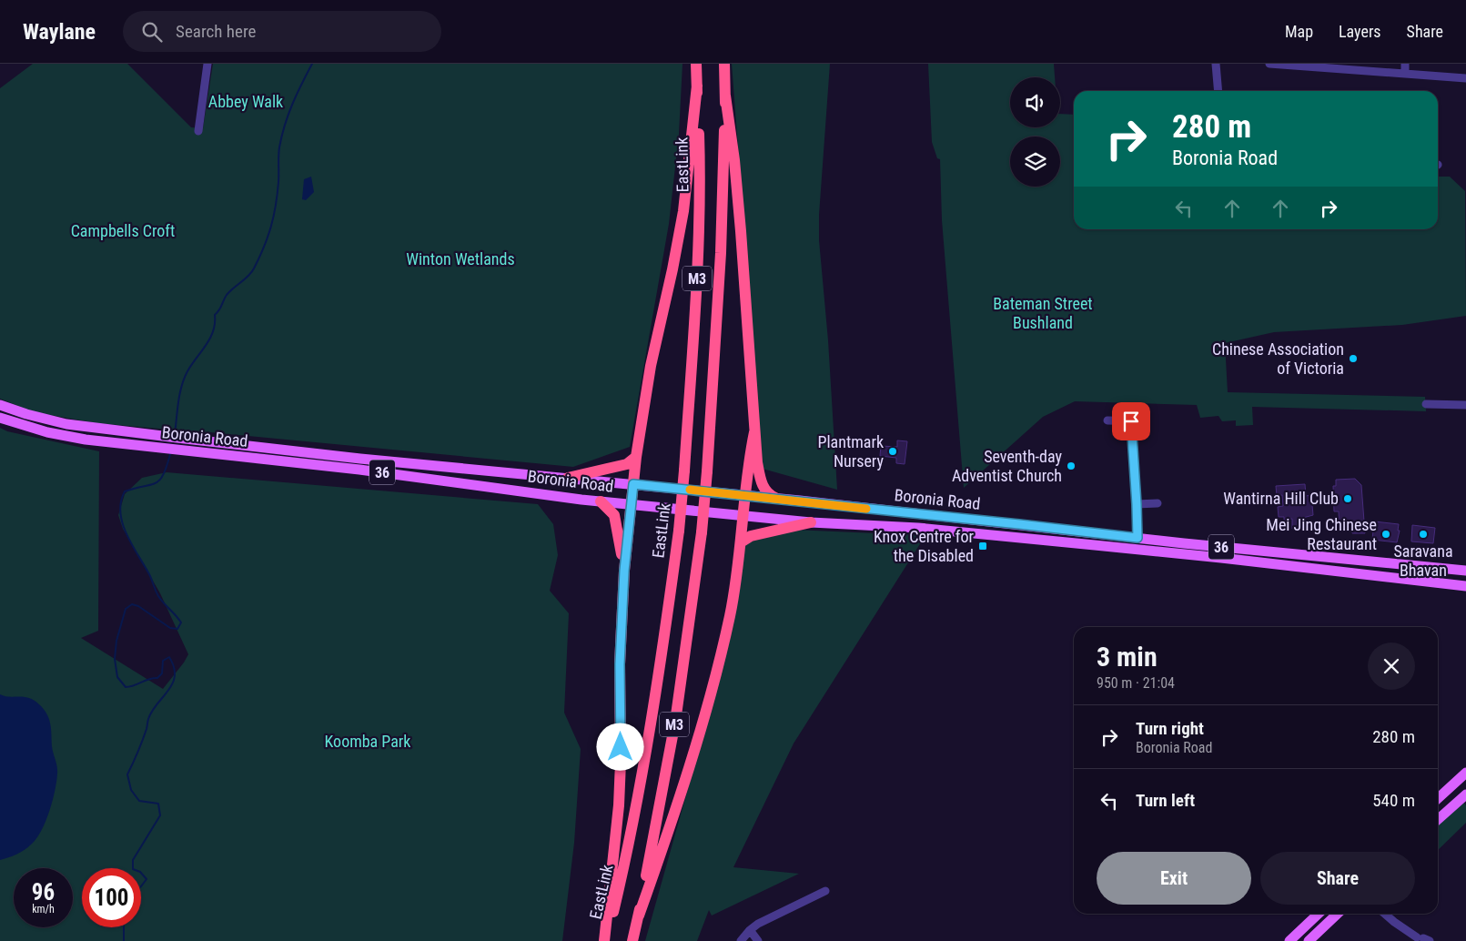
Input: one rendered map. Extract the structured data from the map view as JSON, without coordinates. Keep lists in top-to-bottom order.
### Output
{
  "streets": {
    "highway": ["EastLink", "M3"],
    "main road": ["Boronia Road", "36"]
  },
  "parks": [
    "Abbey Walk",
    "Campbells Croft",
    "Winton Wetlands",
    "Bateman Street Bushland",
    "Koomba Park"
  ],
  "places": {
    "other": [
      "Chinese Association of Victoria",
      "Plantmark Nursery",
      "Seventh-day Adventist Church",
      "Wantirna Hill Club",
      "Mei Jing Chinese Restaurant",
      "Saravana Bhavan"
    ],
    "transit": ["Knox Centre for the Disabled"]
  },
  "page": {
    "header": "Waylane",
    "search": "Search here",
    "nav": ["Map", "Layers", "Share"],
    "turn": ["280 m", "Boronia Road"],
    "heading": ["3 min", "950 m · 21:04"],
    "list": [
      {
        "name": "Turn right",
        "note": "Boronia Road",
        "value": "280 m"
      },
      {
        "name": "Turn left",
        "value": "540 m"
      }
    ],
    "buttons": ["Exit", "Share"],
    "speed": "96 km/h",
    "limit": "100"
  }
}
